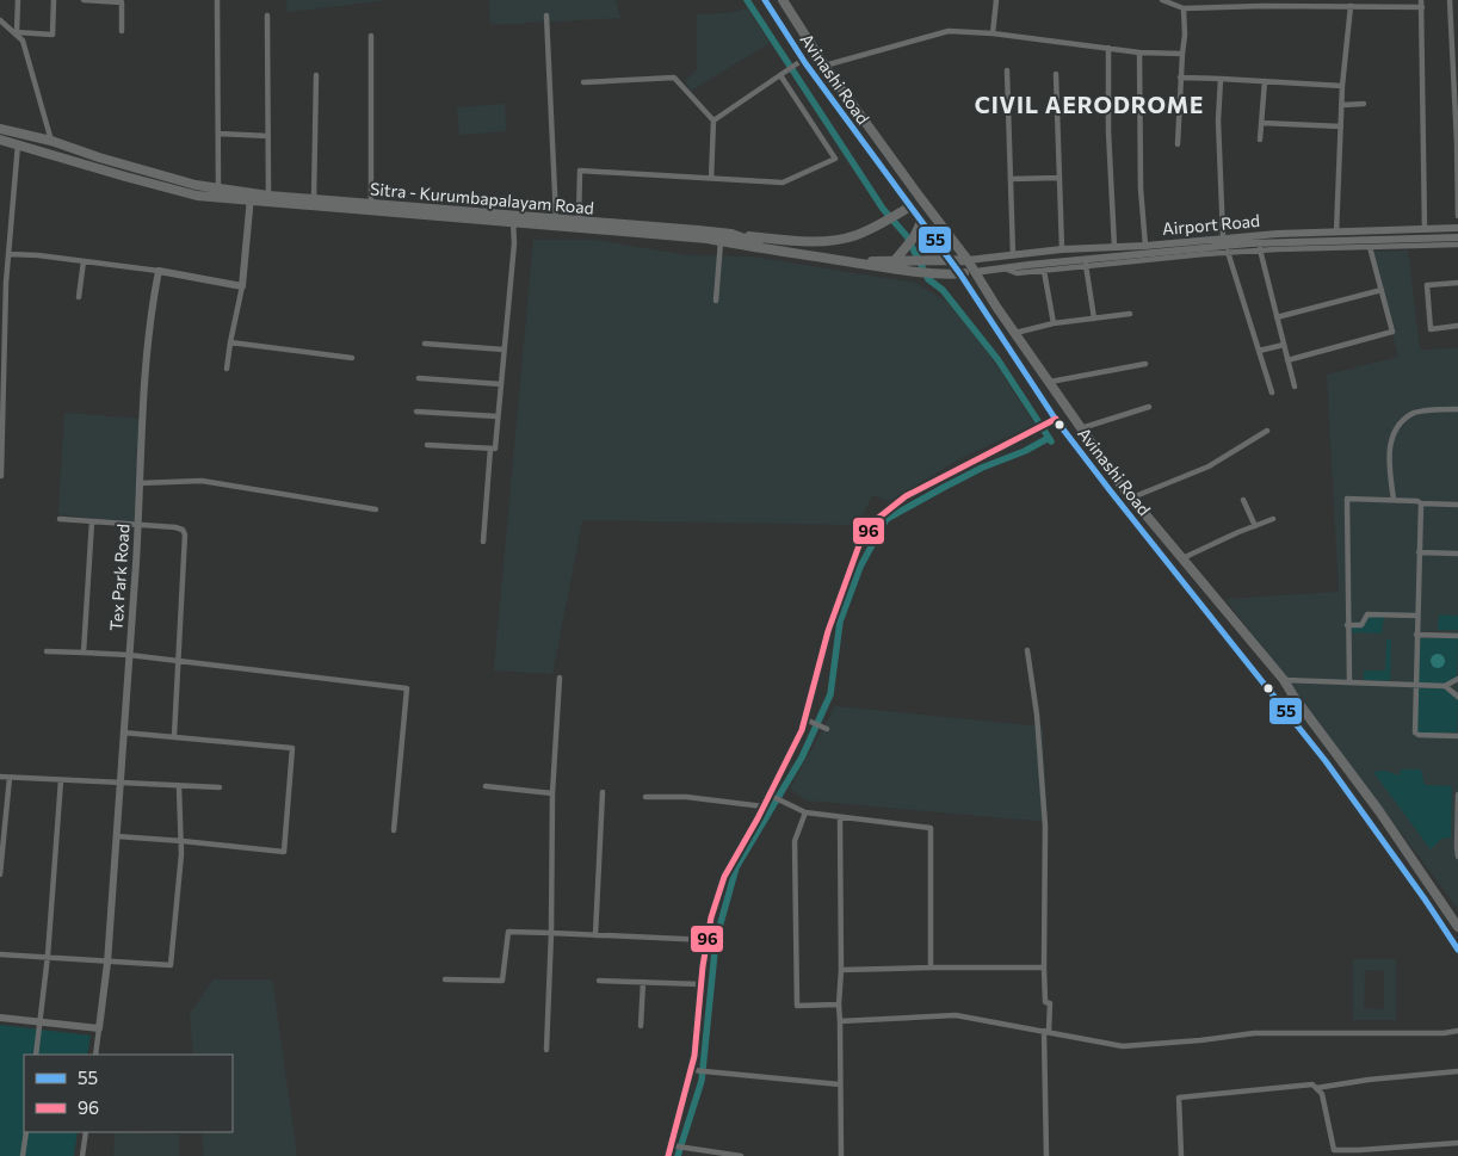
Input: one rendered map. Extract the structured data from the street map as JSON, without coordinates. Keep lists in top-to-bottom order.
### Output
{
  "streets": {
    "main road": ["Avinashi Road", "Sitra - Kurumbapalayam Road"],
    "street": ["Airport Road", "Tex Park Road"]
  },
  "crossings": [
    ["Avinashi Road", "Sitra - Kurumbapalayam Road"],
    ["Avinashi Road", "Airport Road"],
    ["Sitra - Kurumbapalayam Road", "Airport Road"]
  ],
  "districts": ["CIVIL AERODROME"],
  "lines": ["transit line 55", "transit line 96"],
  "legend": ["55", "96"]
}
